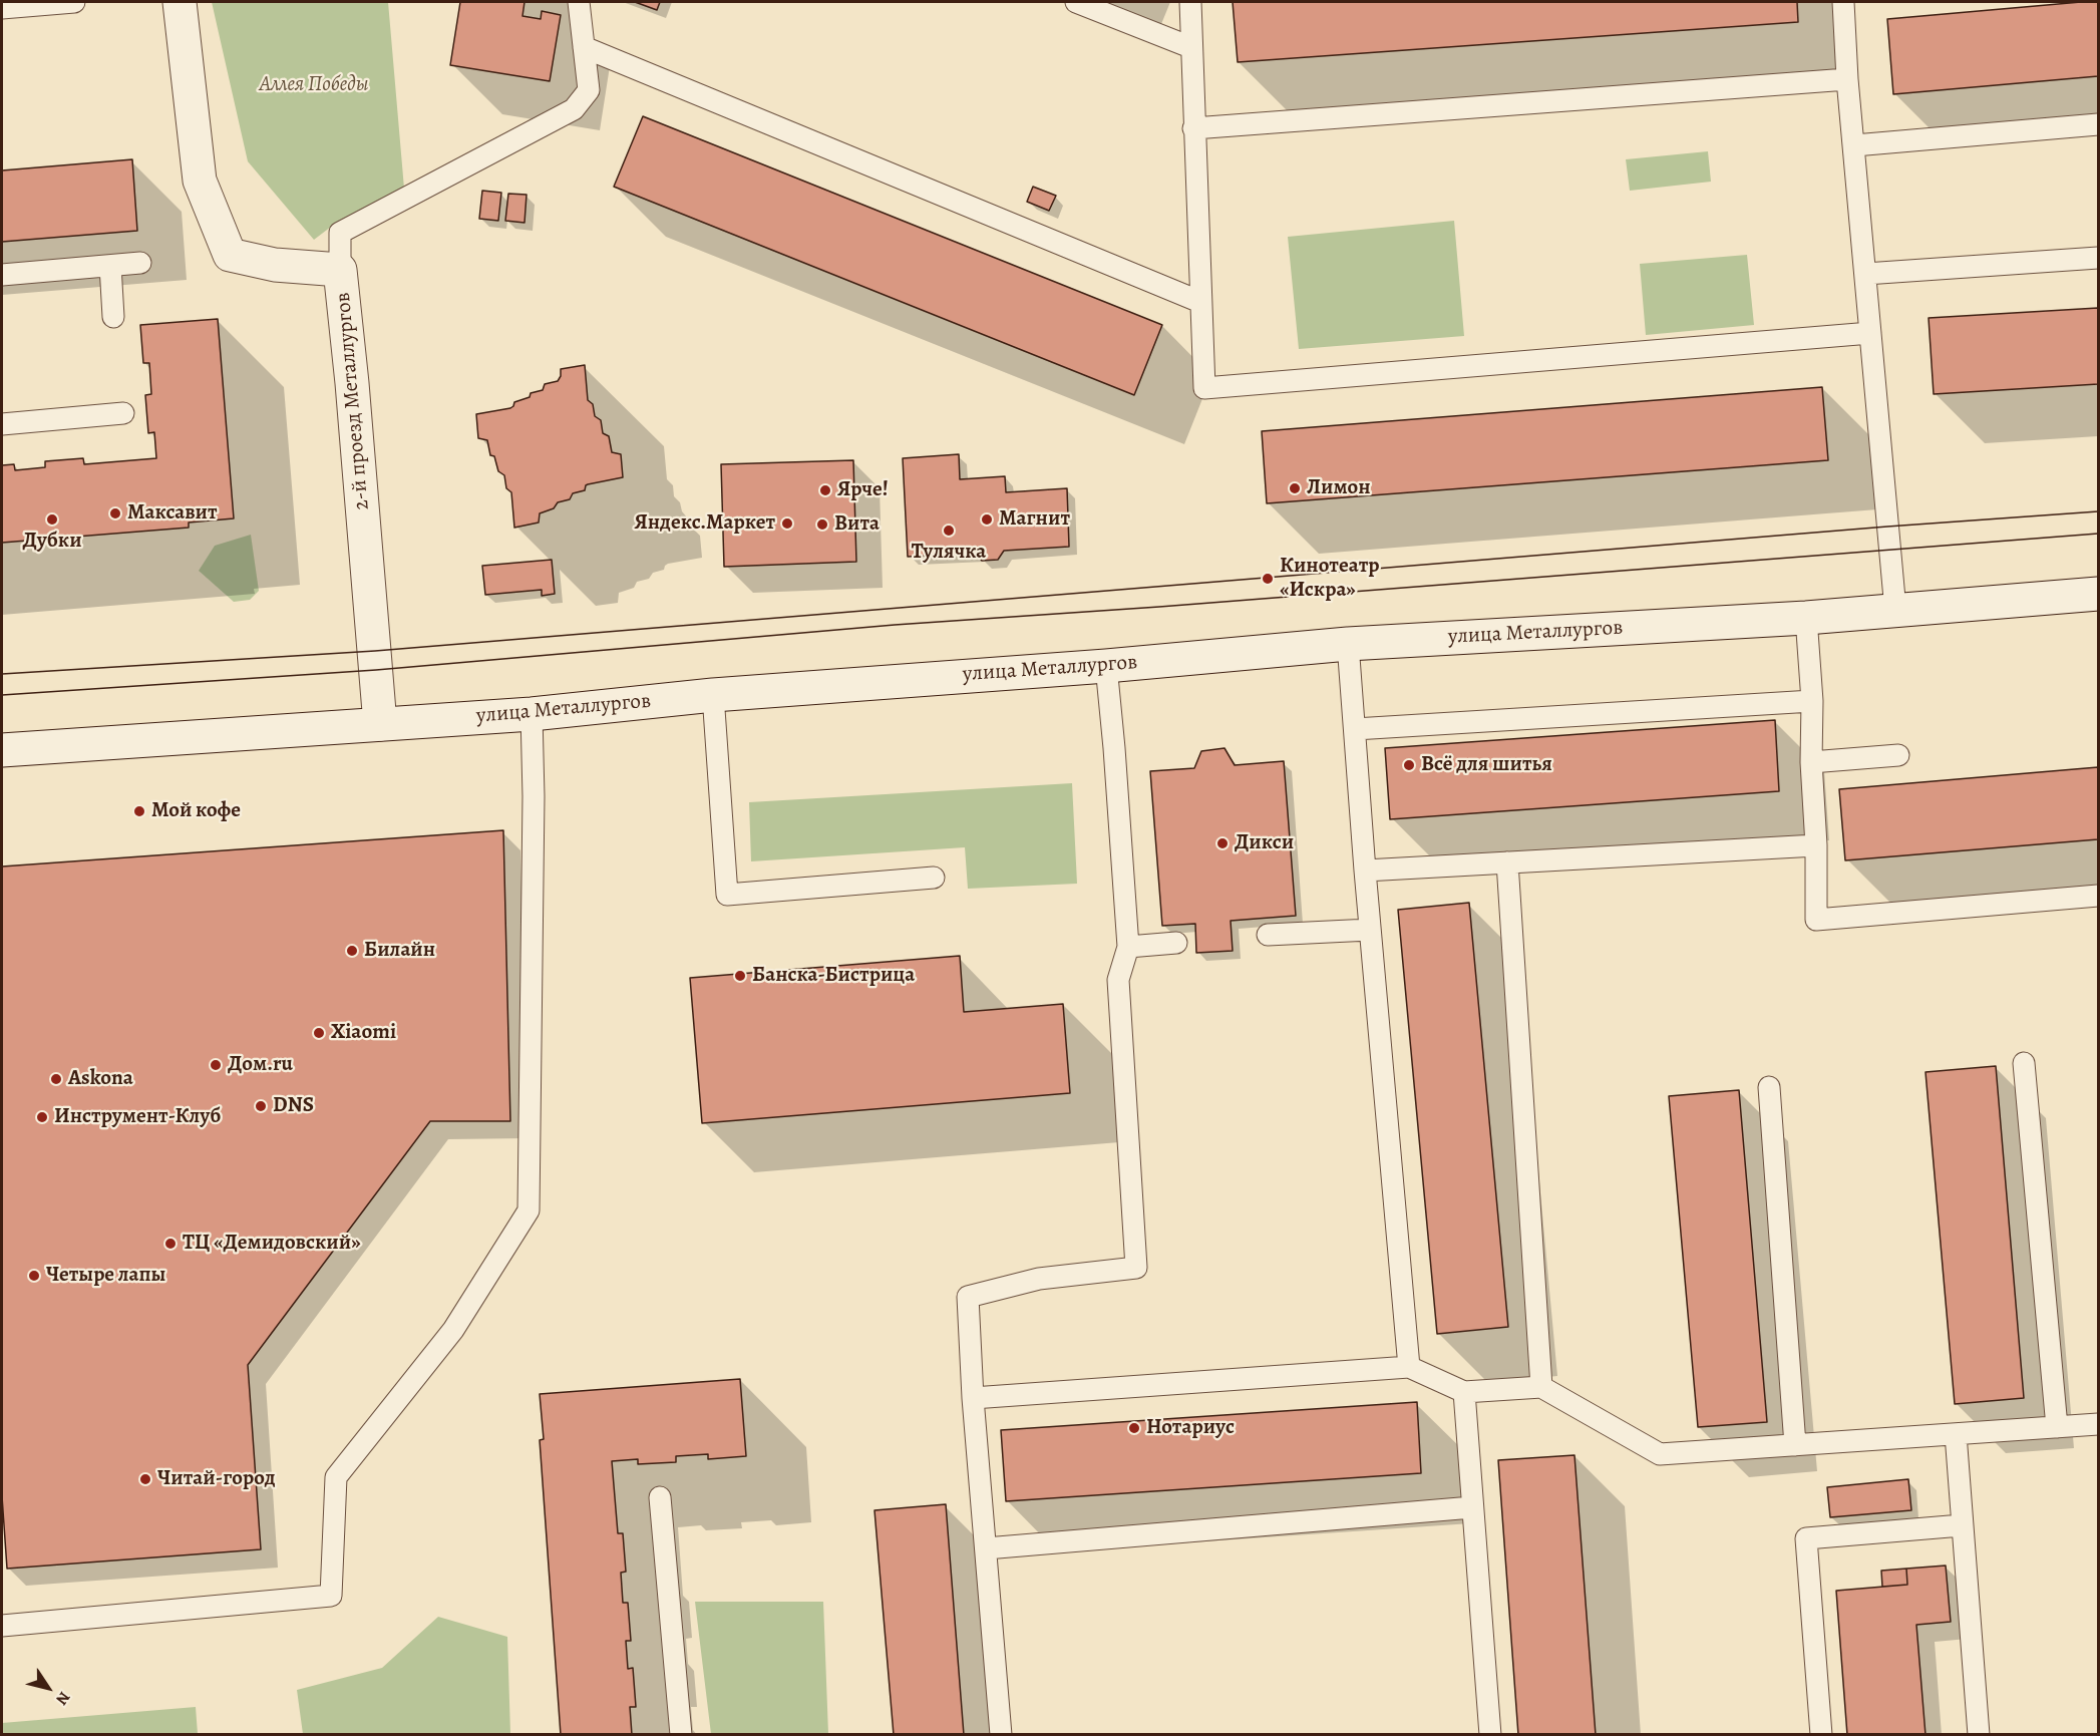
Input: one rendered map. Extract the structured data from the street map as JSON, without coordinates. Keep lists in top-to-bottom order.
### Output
{
  "streets": {
    "main road": ["2-й проезд Металлургов", "улица Металлургов"]
  },
  "crossings": [
    ["2-й проезд Металлургов", "улица Металлургов"]
  ],
  "parks": ["Аллея Победы"],
  "places": [
    "Лимон",
    "Ярче!",
    "Максавит",
    "Дубки",
    "Магнит",
    "Яндекс.Маркет",
    "Вита",
    "Тулячка",
    "Кинотеатр «Искра»",
    "Всё для шитья",
    "Мой кофе",
    "Дикси",
    "Билайн",
    "Банска-Бистрица",
    "Xiaomi",
    "Дом.ru",
    "Askona",
    "DNS",
    "Инструмент-Клуб",
    "ТЦ «Демидовский»",
    "Четыре лапы",
    "Нотариус",
    "Читай-город"
  ],
  "north": "bottom right"
}
